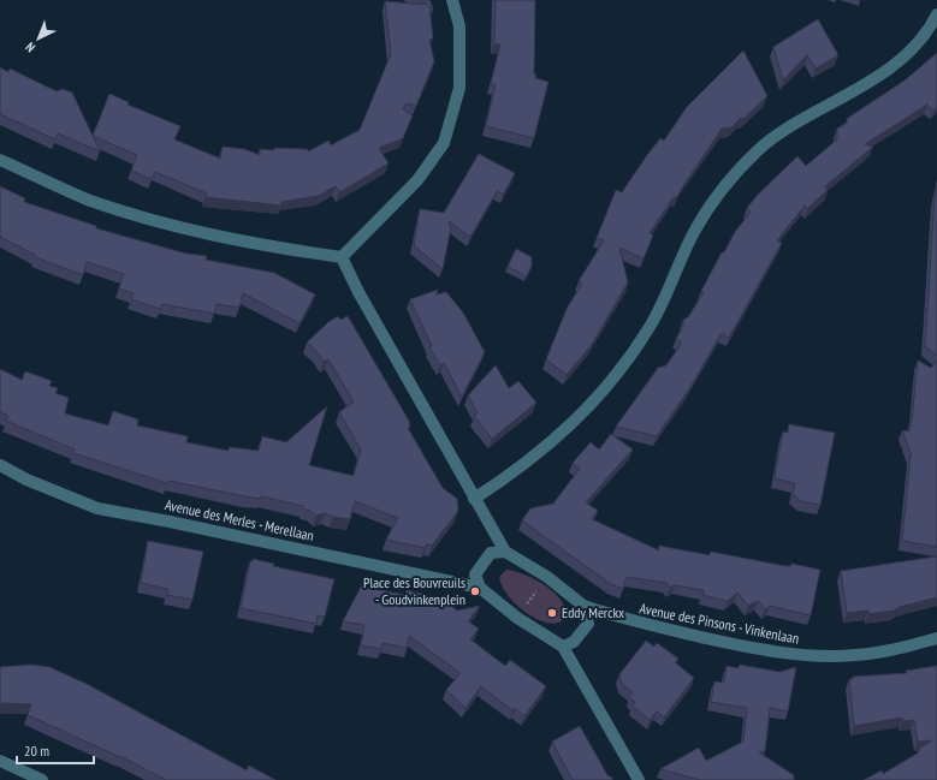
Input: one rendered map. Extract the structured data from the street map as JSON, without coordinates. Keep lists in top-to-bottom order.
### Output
{
  "streets": {
    "street": ["Avenue des Merles - Merellaan", "Avenue des Pinsons - Vinkenlaan"]
  },
  "places": ["Place des Bouvreuils - Goudvinkenplein", "Eddy Merckx"],
  "scale_bar": "20 m",
  "north": "bottom left"
}
